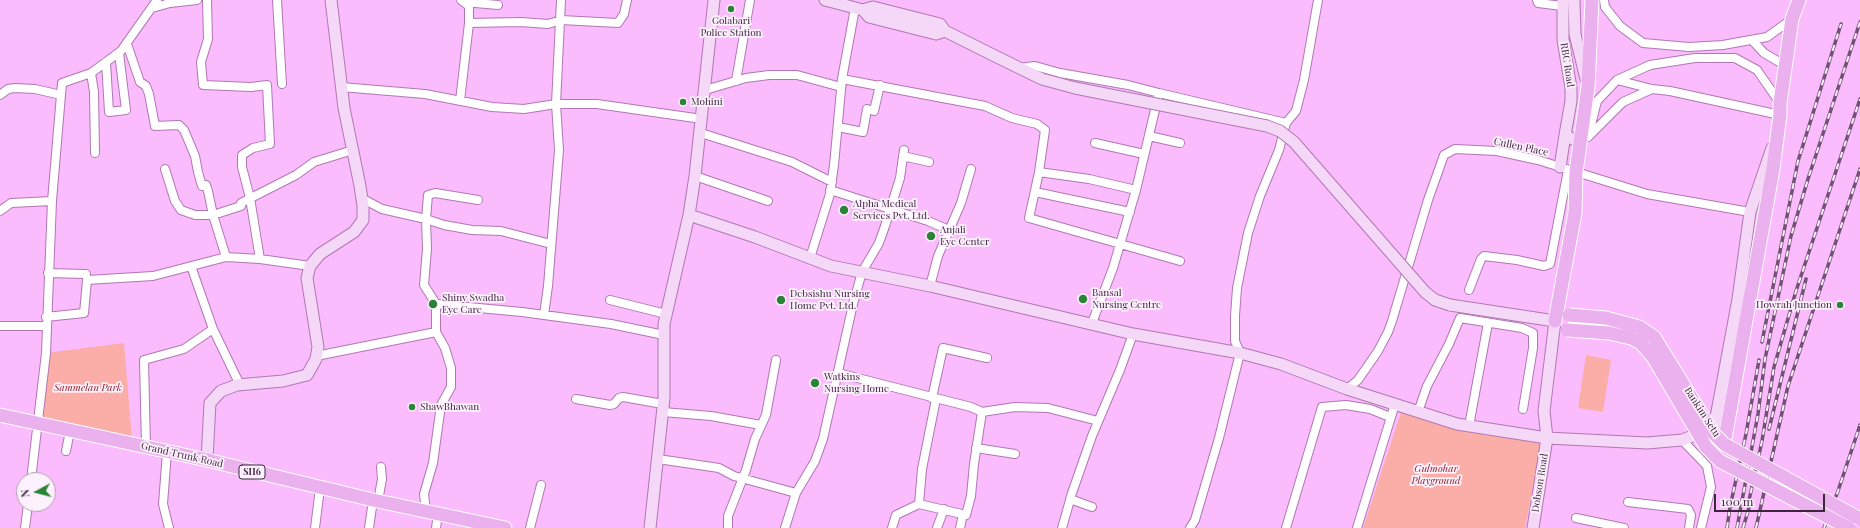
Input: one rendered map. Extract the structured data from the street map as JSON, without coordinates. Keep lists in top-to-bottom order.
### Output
{
  "streets": {
    "main road": ["Bankim Setu", "Grand Trunk Road", "SH6"],
    "street": ["RBC Road", "Cullen Place", "Dobson Road"]
  },
  "crossings": [
    ["RBC Road", "Cullen Place"],
    ["Bankim Setu", "Dobson Road"]
  ],
  "parks": ["Sammelan Park", "Gulmohar Playground"],
  "places": [
    "Golabari Police Station",
    "Mohini",
    "Alpha Medical Services Pvt. Ltd.",
    "Anjali Eye Center",
    "Bansal Nursing Centre",
    "Debsishu Nursing Home Pvt. Ltd.",
    "Shiny Swadha Eye Care",
    "Howrah Junction",
    "Watkins Nursing Home",
    "ShawBhawan"
  ],
  "scale_bar": "100 m",
  "north": "left"
}
